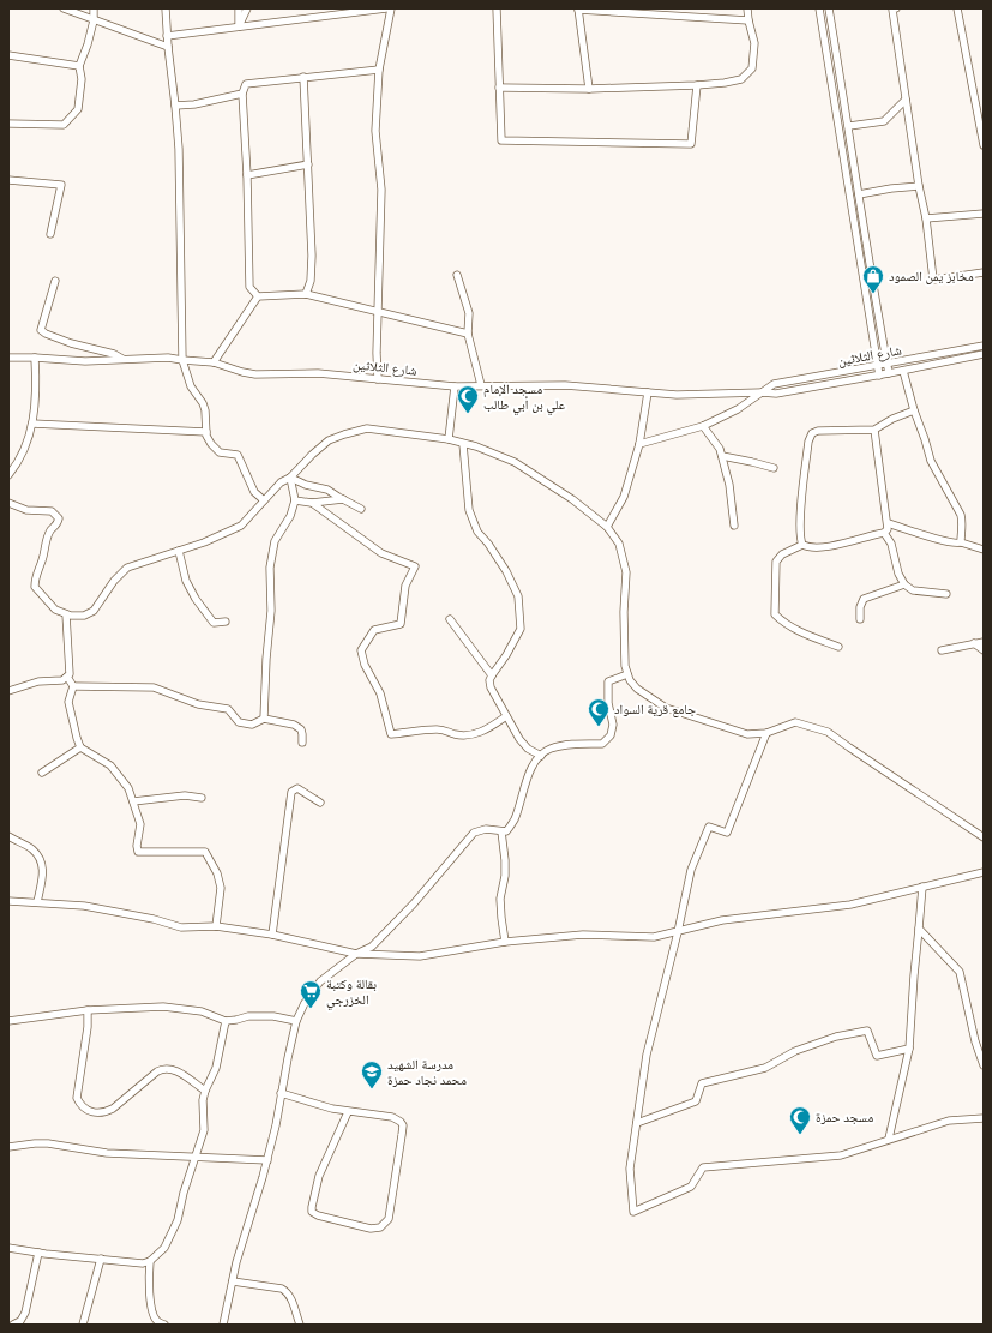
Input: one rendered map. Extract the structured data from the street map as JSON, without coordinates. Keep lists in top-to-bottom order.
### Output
{
  "streets": {
    "street": ["شارع الثلاثين"]
  },
  "places": {
    "shop": ["مخابز يمن الصمود"],
    "mosque": ["مسجد الإمام علي بن أبي طالب", "جامع قرية السواد", "مسجد حمزة"],
    "supermarket": ["بقالة وكتبة الخزرجي"],
    "school or university": ["مدرسة الشهيد محمد نجاد حمزة"]
  }
}
